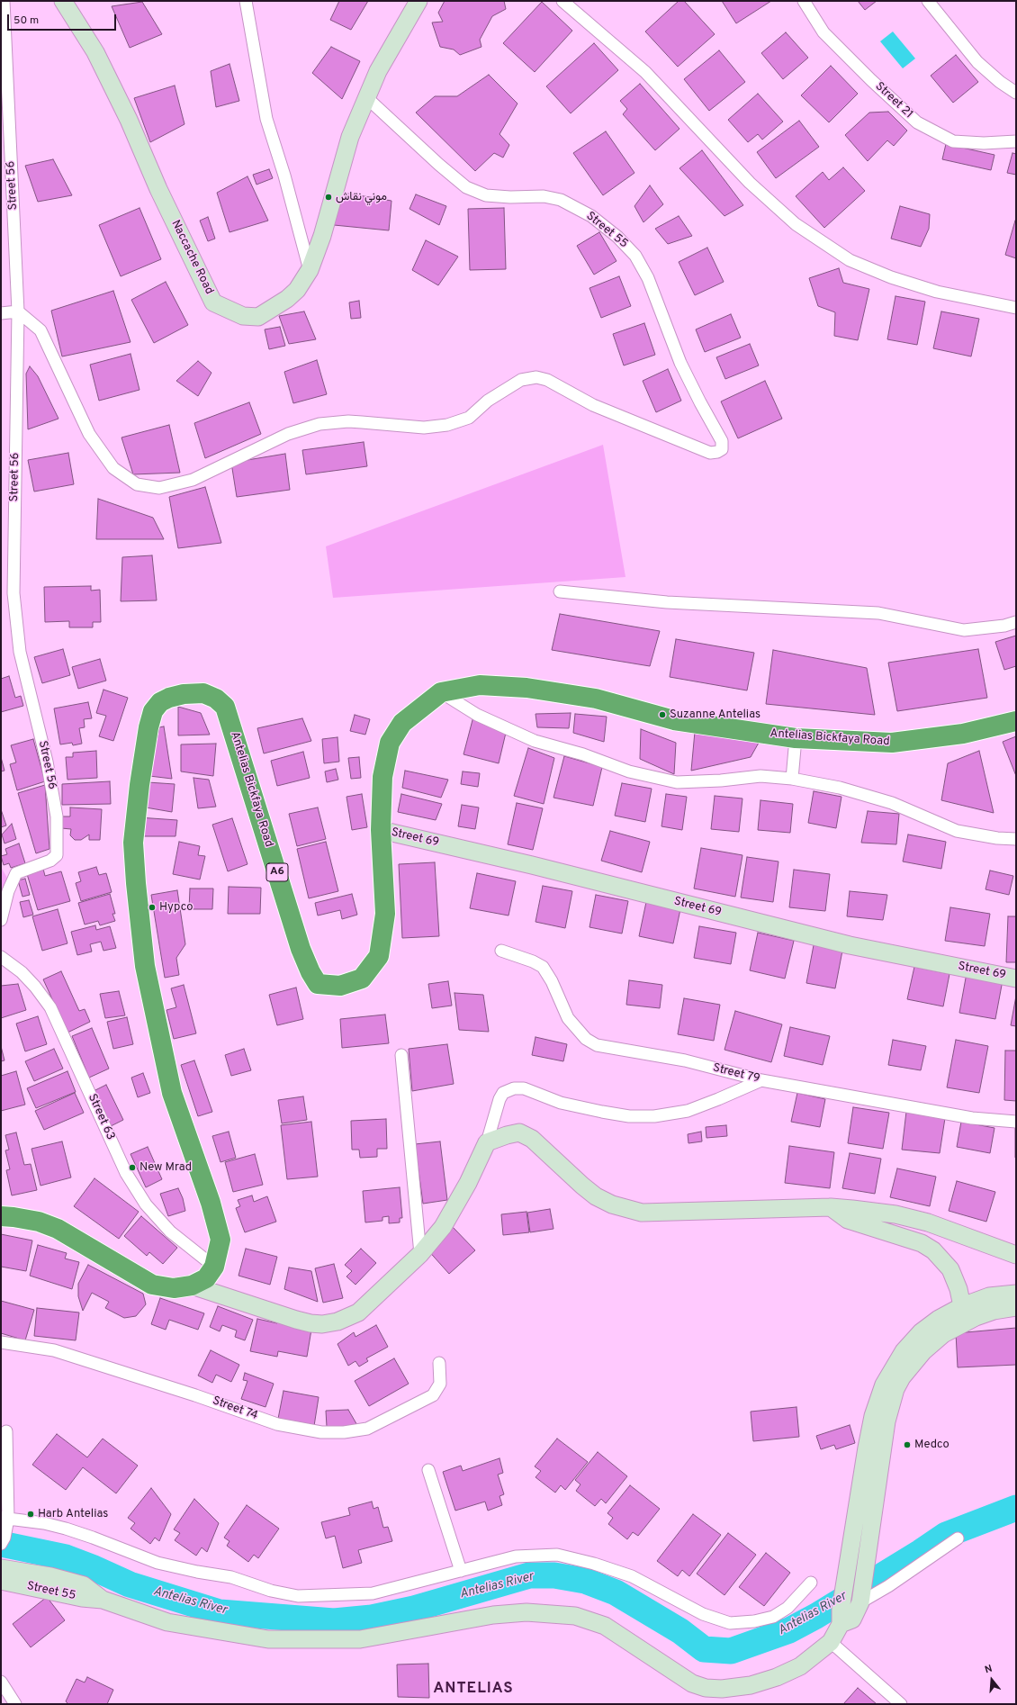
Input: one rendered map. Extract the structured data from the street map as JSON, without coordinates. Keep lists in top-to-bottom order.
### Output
{
  "streets": {
    "highway": ["Antelias Bickfaya Road", "A6"],
    "street": [
      "Street 21",
      "Street 56",
      "Street 55",
      "Naccache Road",
      "Street 69",
      "Street 79",
      "Street 63",
      "Street 74"
    ]
  },
  "crossings": [
    ["Street 56", "Street 55"],
    ["Street 55", "Naccache Road"],
    ["Antelias Bickfaya Road", "Street 69"],
    ["Antelias Bickfaya Road", "Street 63"]
  ],
  "districts": ["ANTELIAS"],
  "water": ["Antelias River"],
  "places": [
    "موني نقاش",
    "Suzanne Antelias",
    "Hypco",
    "New Mrad",
    "Medco",
    "Harb Antelias"
  ],
  "scale_bar": "50 m",
  "north": "top"
}
